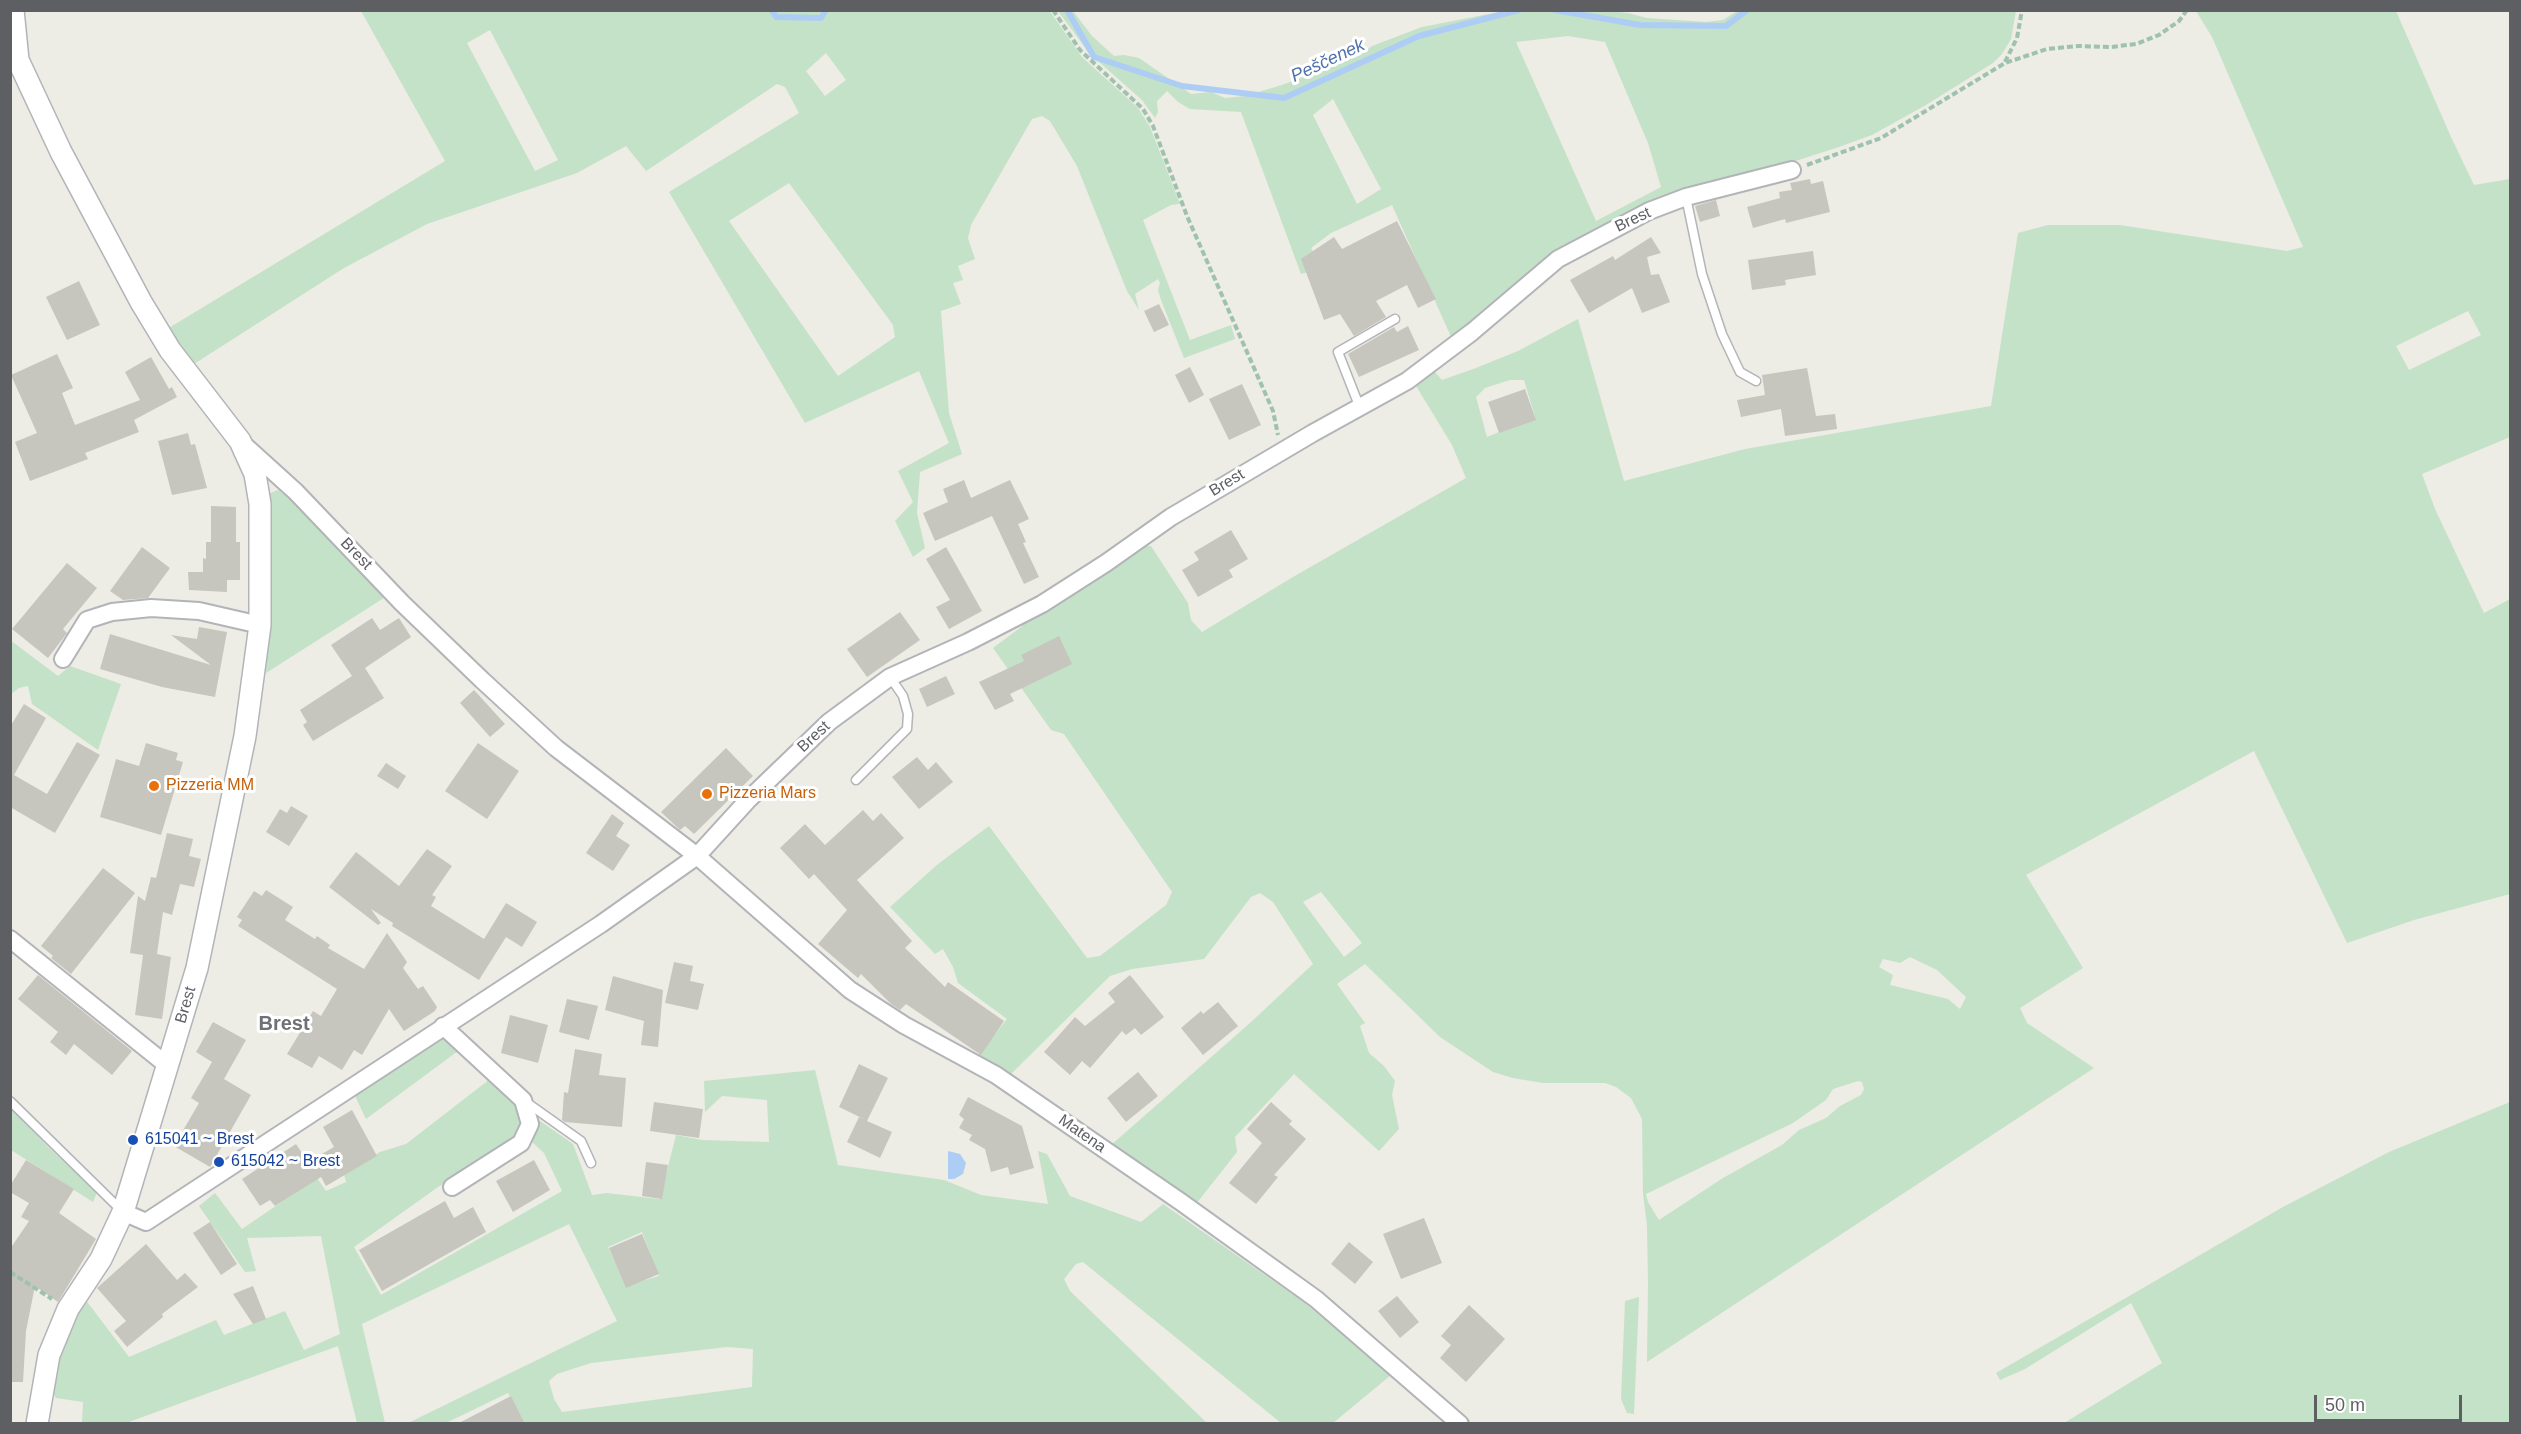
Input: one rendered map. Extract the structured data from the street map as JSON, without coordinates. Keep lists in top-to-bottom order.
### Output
{
  "streets": {
    "street": ["Brest", "Matena"]
  },
  "crossings": [
    ["Brest", "Matena"]
  ],
  "districts": ["Brest"],
  "water": ["Peščenek"],
  "places": [
    "Pizzeria MM",
    "Pizzeria Mars",
    "615041 ~ Brest",
    "615042 ~ Brest"
  ],
  "scale_bar": "50 m"
}
